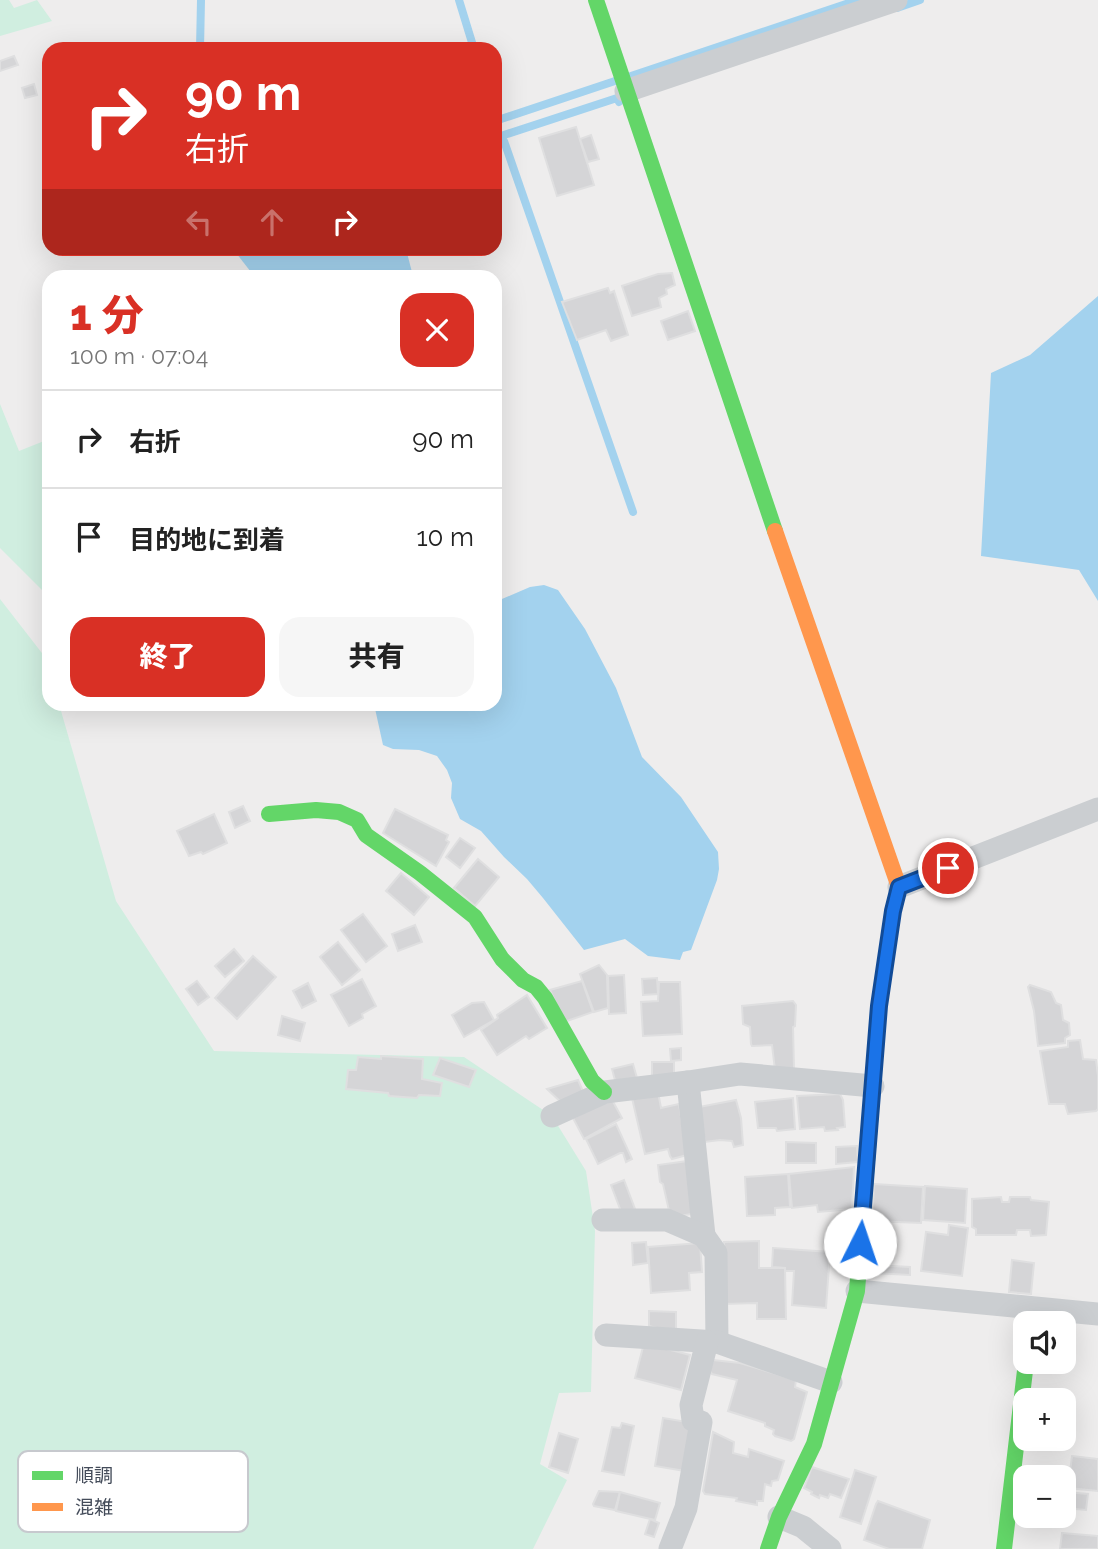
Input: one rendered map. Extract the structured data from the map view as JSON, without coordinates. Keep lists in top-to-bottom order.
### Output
{
  "legend": ["順調", "混雑"],
  "page": {
    "turn": ["90 m", "右折"],
    "heading": ["1 分", "100 m · 07:04"],
    "list": [
      {
        "name": "右折",
        "value": "90 m"
      },
      {
        "name": "目的地に到着",
        "value": "10 m"
      }
    ],
    "buttons": ["終了", "共有"],
    "map_buttons": ["+", "−"]
  }
}
